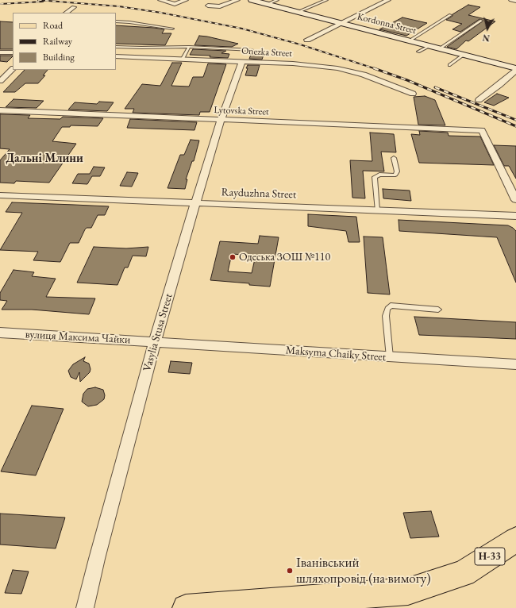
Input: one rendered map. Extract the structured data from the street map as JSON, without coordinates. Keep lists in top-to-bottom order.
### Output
{
  "streets": {
    "main road": ["Kordonna Street", "Н-33"],
    "street": [
      "Onezka Street",
      "Lytovska Street",
      "Rayduzhna Street",
      "Vasylia Stusa Street",
      "вулиця Максима Чайки",
      "Maksyma Chaiky Street"
    ]
  },
  "crossings": [
    ["Onezka Street", "Vasylia Stusa Street"],
    ["Lytovska Street", "Vasylia Stusa Street"],
    ["Rayduzhna Street", "Vasylia Stusa Street"],
    ["Vasylia Stusa Street", "вулиця Максима Чайки"],
    ["Vasylia Stusa Street", "Maksyma Chaiky Street"],
    ["вулиця Максима Чайки", "Maksyma Chaiky Street"]
  ],
  "districts": ["Дальні Млини"],
  "places": ["Одеська ЗОШ №110", "Iванівський шляхопровід (на вимогу)"],
  "legend": ["Road", "Railway", "Building"],
  "north": "bottom"
}
